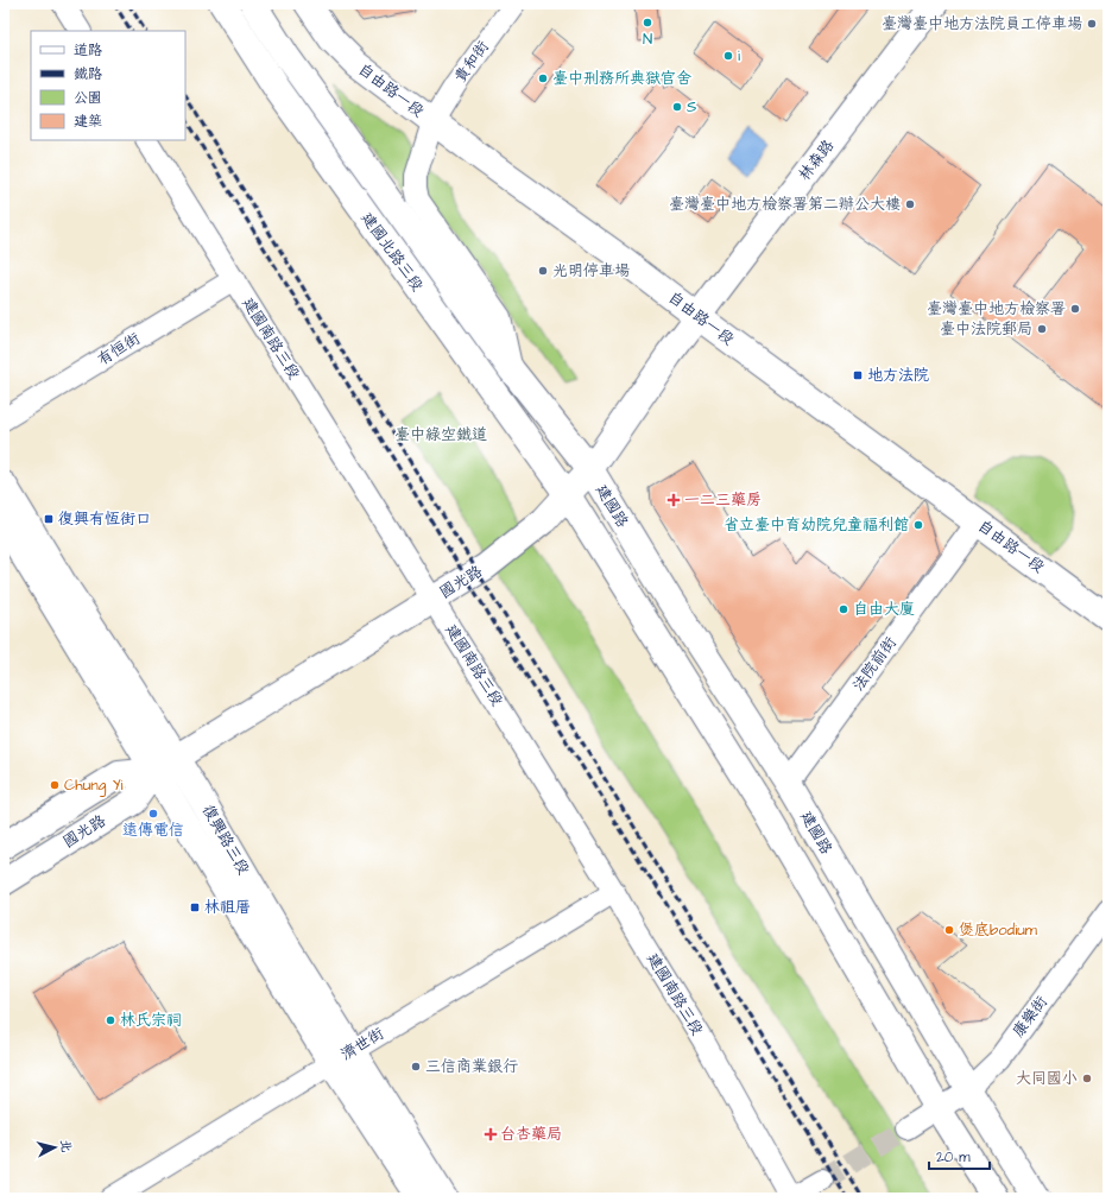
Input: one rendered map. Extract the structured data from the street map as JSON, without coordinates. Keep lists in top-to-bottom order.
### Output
{
  "streets": {
    "street": [
      "貴和街",
      "自由路一段",
      "林森路",
      "建國北路三段",
      "建國南路三段",
      "有恒街",
      "建國路",
      "國光路",
      "法院前街",
      "復興路三段",
      "康樂街",
      "濟世街"
    ]
  },
  "crossings": [
    ["貴和街", "自由路一段"],
    ["貴和街", "建國北路三段"],
    ["自由路一段", "林森路"],
    ["自由路一段", "國光路"],
    ["自由路一段", "法院前街"],
    ["林森路", "國光路"],
    ["建國北路三段", "建國路"],
    ["建國北路三段", "國光路"],
    ["建國南路三段", "有恒街"],
    ["建國南路三段", "國光路"],
    ["建國南路三段", "濟世街"],
    ["建國路", "國光路"],
    ["建國路", "法院前街"],
    ["建國路", "康樂街"],
    ["國光路", "復興路三段"],
    ["復興路三段", "濟世街"]
  ],
  "parks": ["臺中綠空鐵道"],
  "places": {
    "other": [
      "N",
      "臺灣臺中地方法院員工停車場",
      "i",
      "臺中刑務所典獄官舍",
      "S",
      "臺灣臺中地方檢察署第二辦公大樓",
      "光明停車場",
      "臺灣臺中地方檢察署",
      "臺中法院郵局",
      "省立臺中育幼院兒童福利館",
      "自由大廈",
      "Chung Yi",
      "遠傳電信",
      "煲底bodium",
      "林氏宗祠",
      "三信商業銀行",
      "大同國小"
    ],
    "transit": ["地方法院", "復興有恆街口", "林祖厝"],
    "health": ["一二三藥房", "台杏藥局"]
  },
  "legend": [
    "道路",
    "鐵路",
    "公園",
    "建築"
  ],
  "scale_bar": "20 m",
  "north": "right"
}
